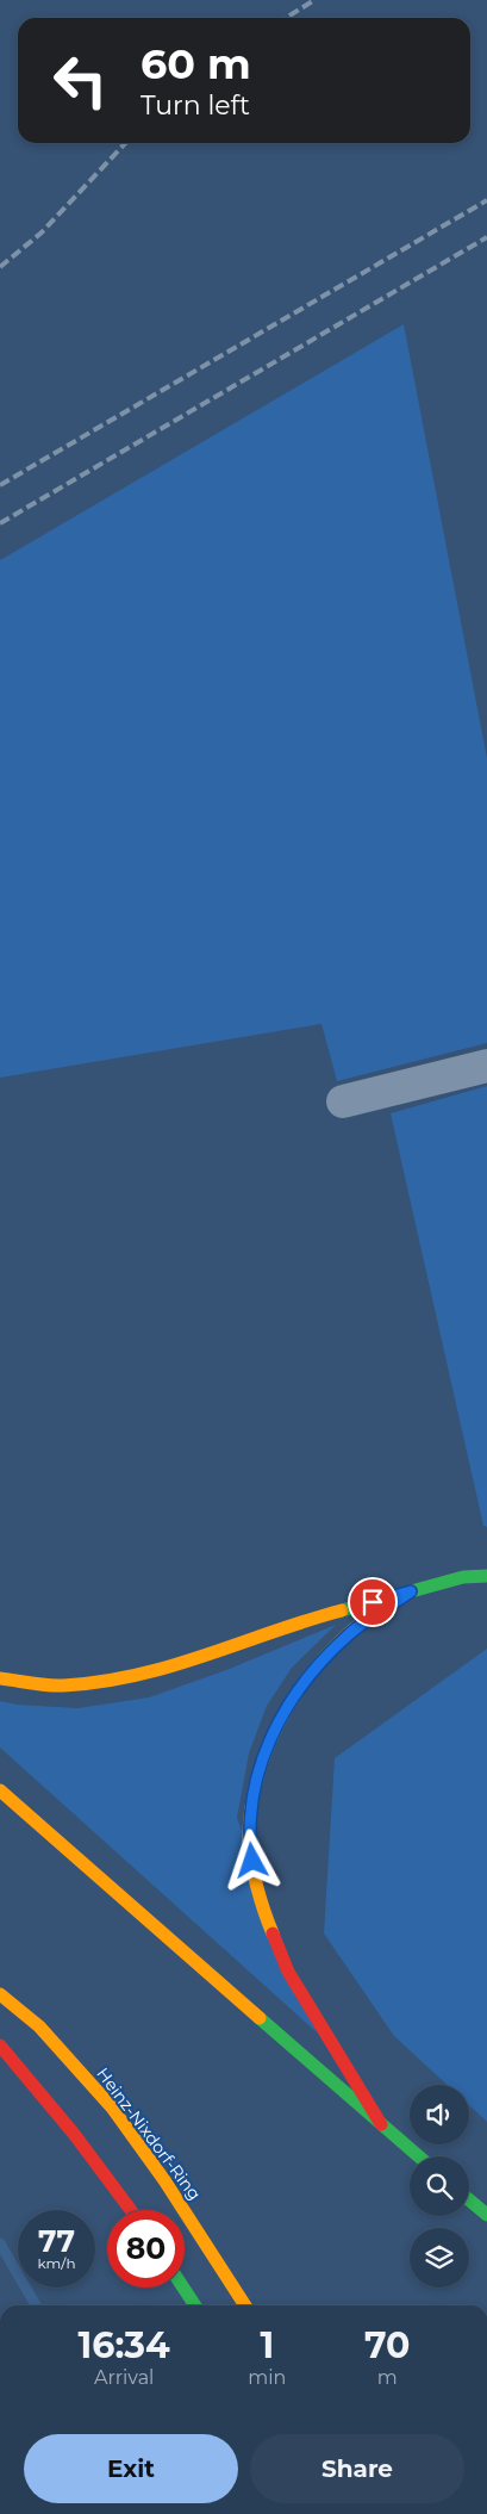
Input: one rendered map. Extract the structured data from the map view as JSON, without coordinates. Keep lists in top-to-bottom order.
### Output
{
  "streets": {
    "main road": ["Heinz-Nixdorf-Ring"]
  },
  "page": {
    "turn": ["60 m", "Turn left"],
    "speed": "77 km/h",
    "limit": "80",
    "eta": [
      "16:34",
      "Arrival",
      "1",
      "min",
      "70",
      "m"
    ],
    "buttons": ["Exit", "Share"]
  }
}
